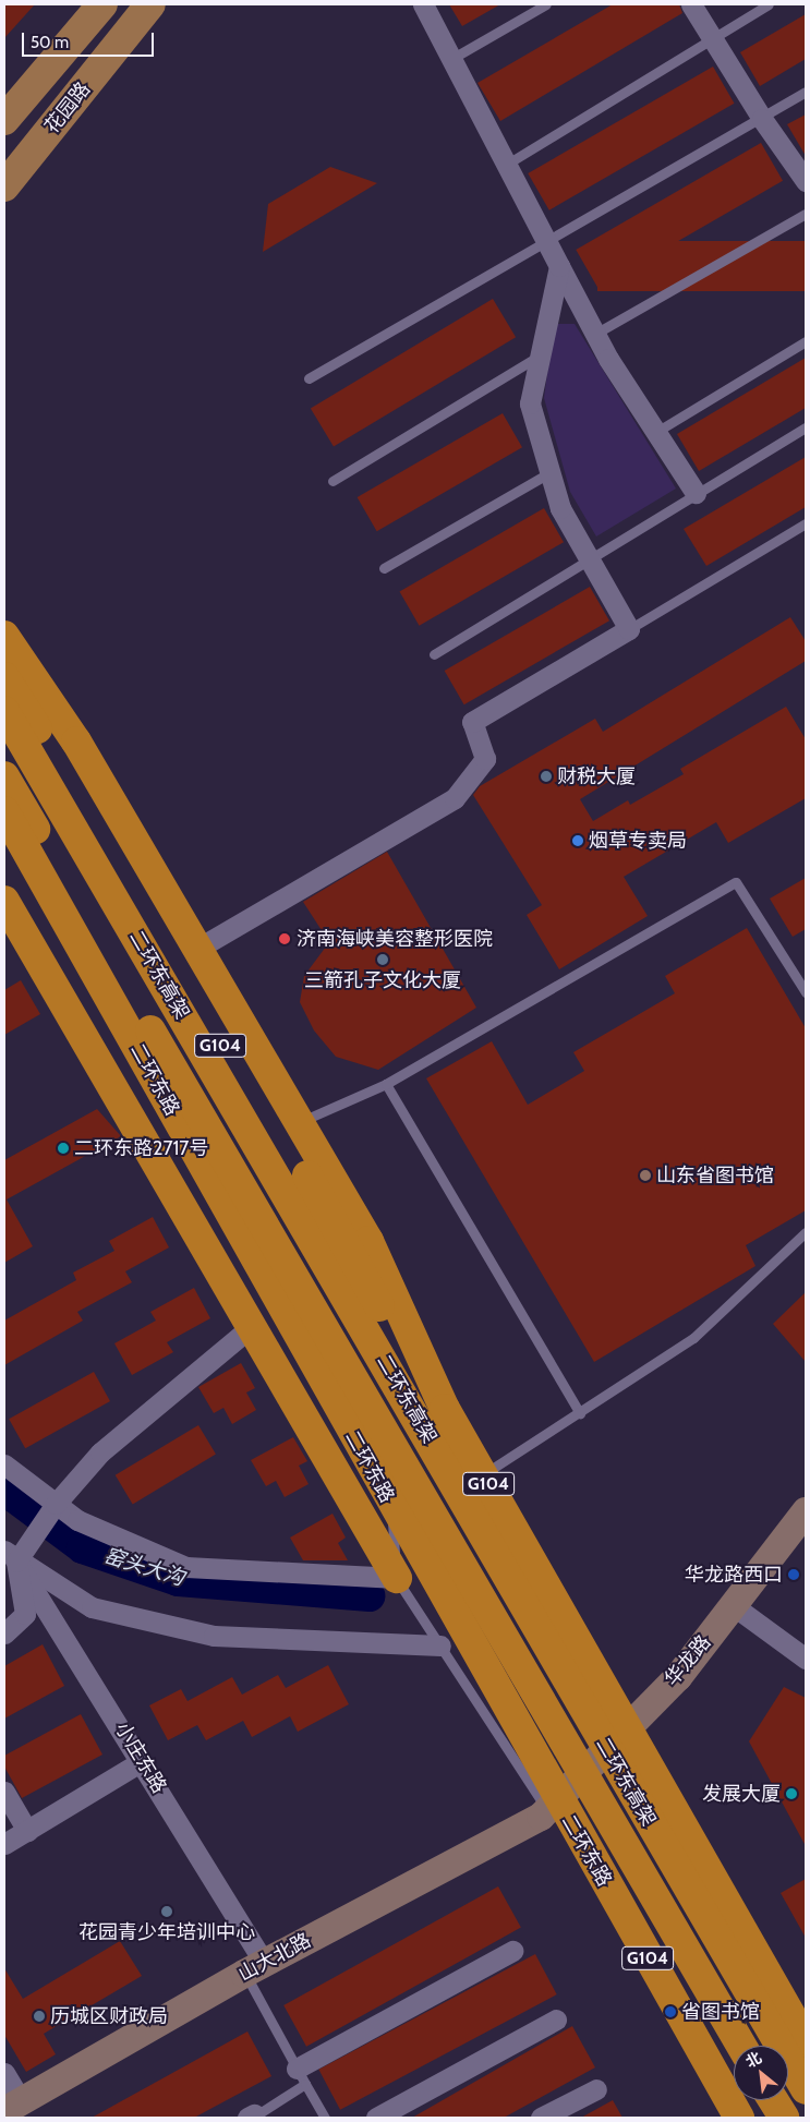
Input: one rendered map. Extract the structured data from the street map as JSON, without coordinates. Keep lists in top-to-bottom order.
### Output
{
  "streets": {
    "highway": ["二环东高架", "G104", "二环东路"],
    "main road": ["花园路", "华龙路", "山大北路"],
    "street": ["小庄东路"]
  },
  "crossings": [
    ["G104", "华龙路"],
    ["二环东路", "华龙路"],
    ["二环东路", "山大北路"],
    ["华龙路", "山大北路"],
    ["小庄东路", "山大北路"]
  ],
  "water": ["窑头大沟"],
  "places": [
    "财税大厦",
    "烟草专卖局",
    "济南海峡美容整形医院",
    "三箭孔子文化大厦",
    "二环东路2717号",
    "山东省图书馆",
    "华龙路西口",
    "发展大厦",
    "花园青少年培训中心",
    "省图书馆",
    "历城区财政局"
  ],
  "scale_bar": "50 m",
  "north": "top left"
}
